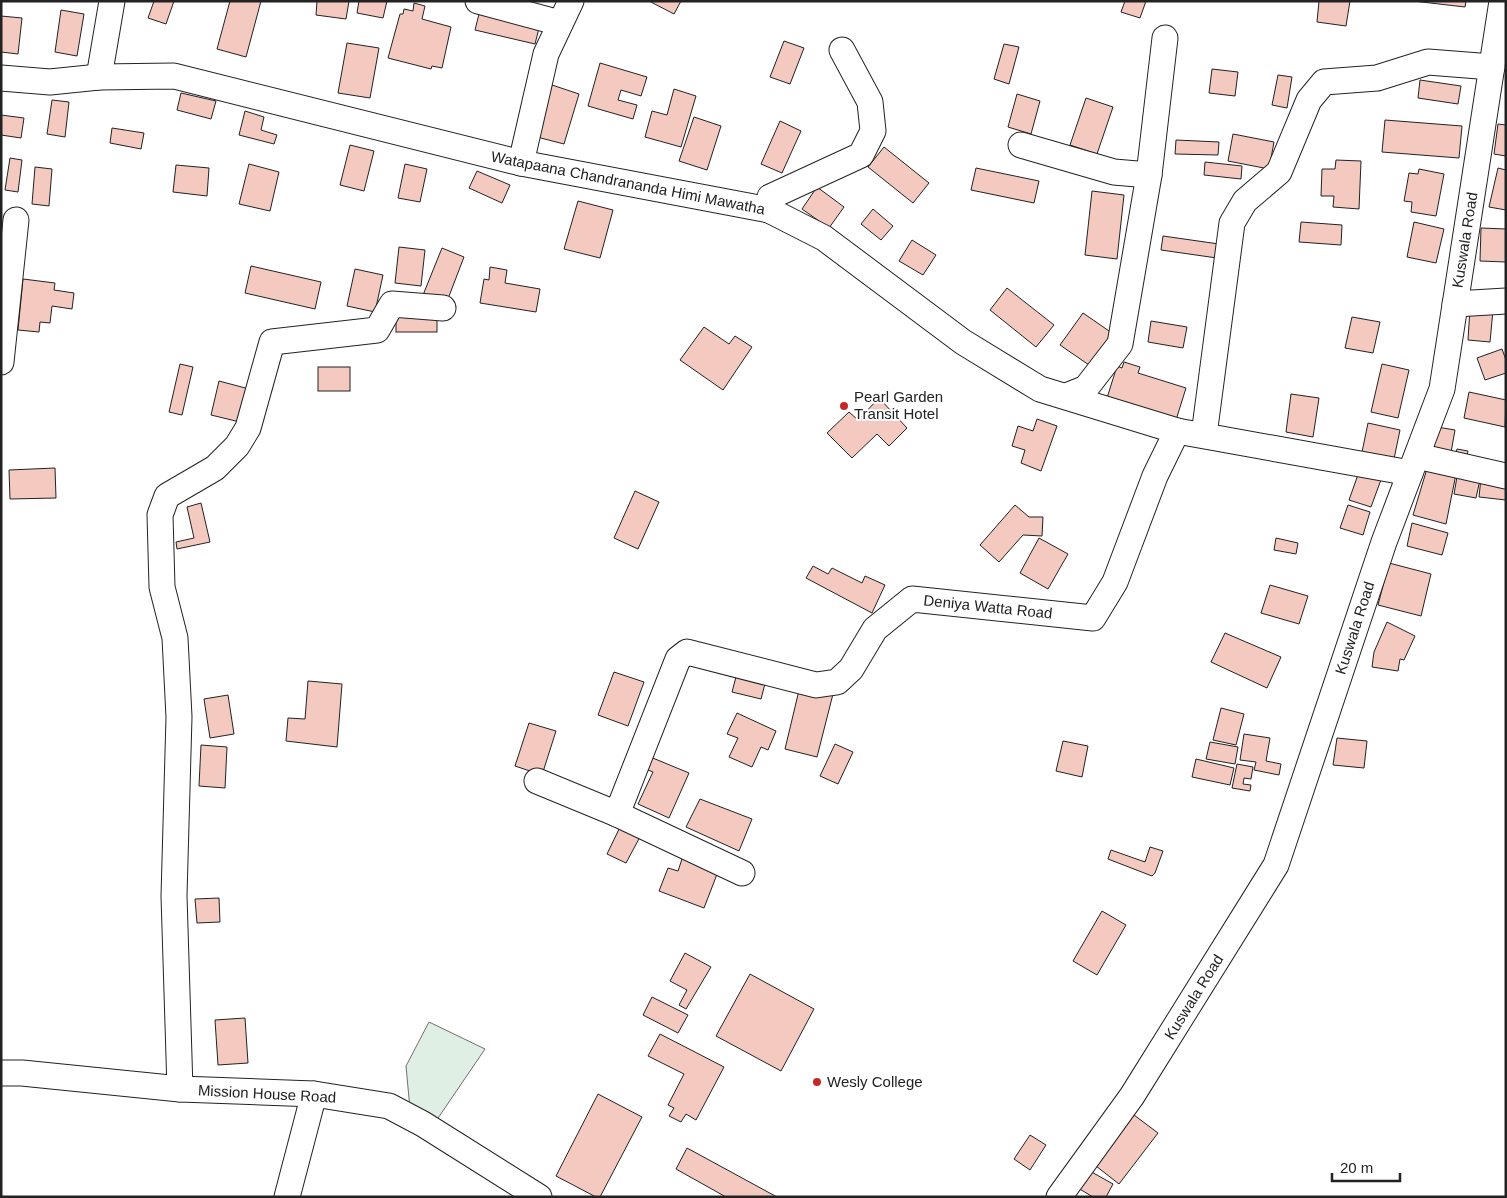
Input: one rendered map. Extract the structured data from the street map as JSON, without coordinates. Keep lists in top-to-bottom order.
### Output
{
  "streets": {
    "street": [
      "Watapaana Chandrananda Himi Mawatha",
      "Kuswala Road",
      "Deniya Watta Road",
      "Mission House Road"
    ]
  },
  "crossings": [
    ["Watapaana Chandrananda Himi Mawatha", "Kuswala Road"],
    ["Watapaana Chandrananda Himi Mawatha", "Deniya Watta Road"]
  ],
  "places": ["Pearl Garden Transit Hotel", "Wesly College"],
  "scale_bar": "20 m"
}
